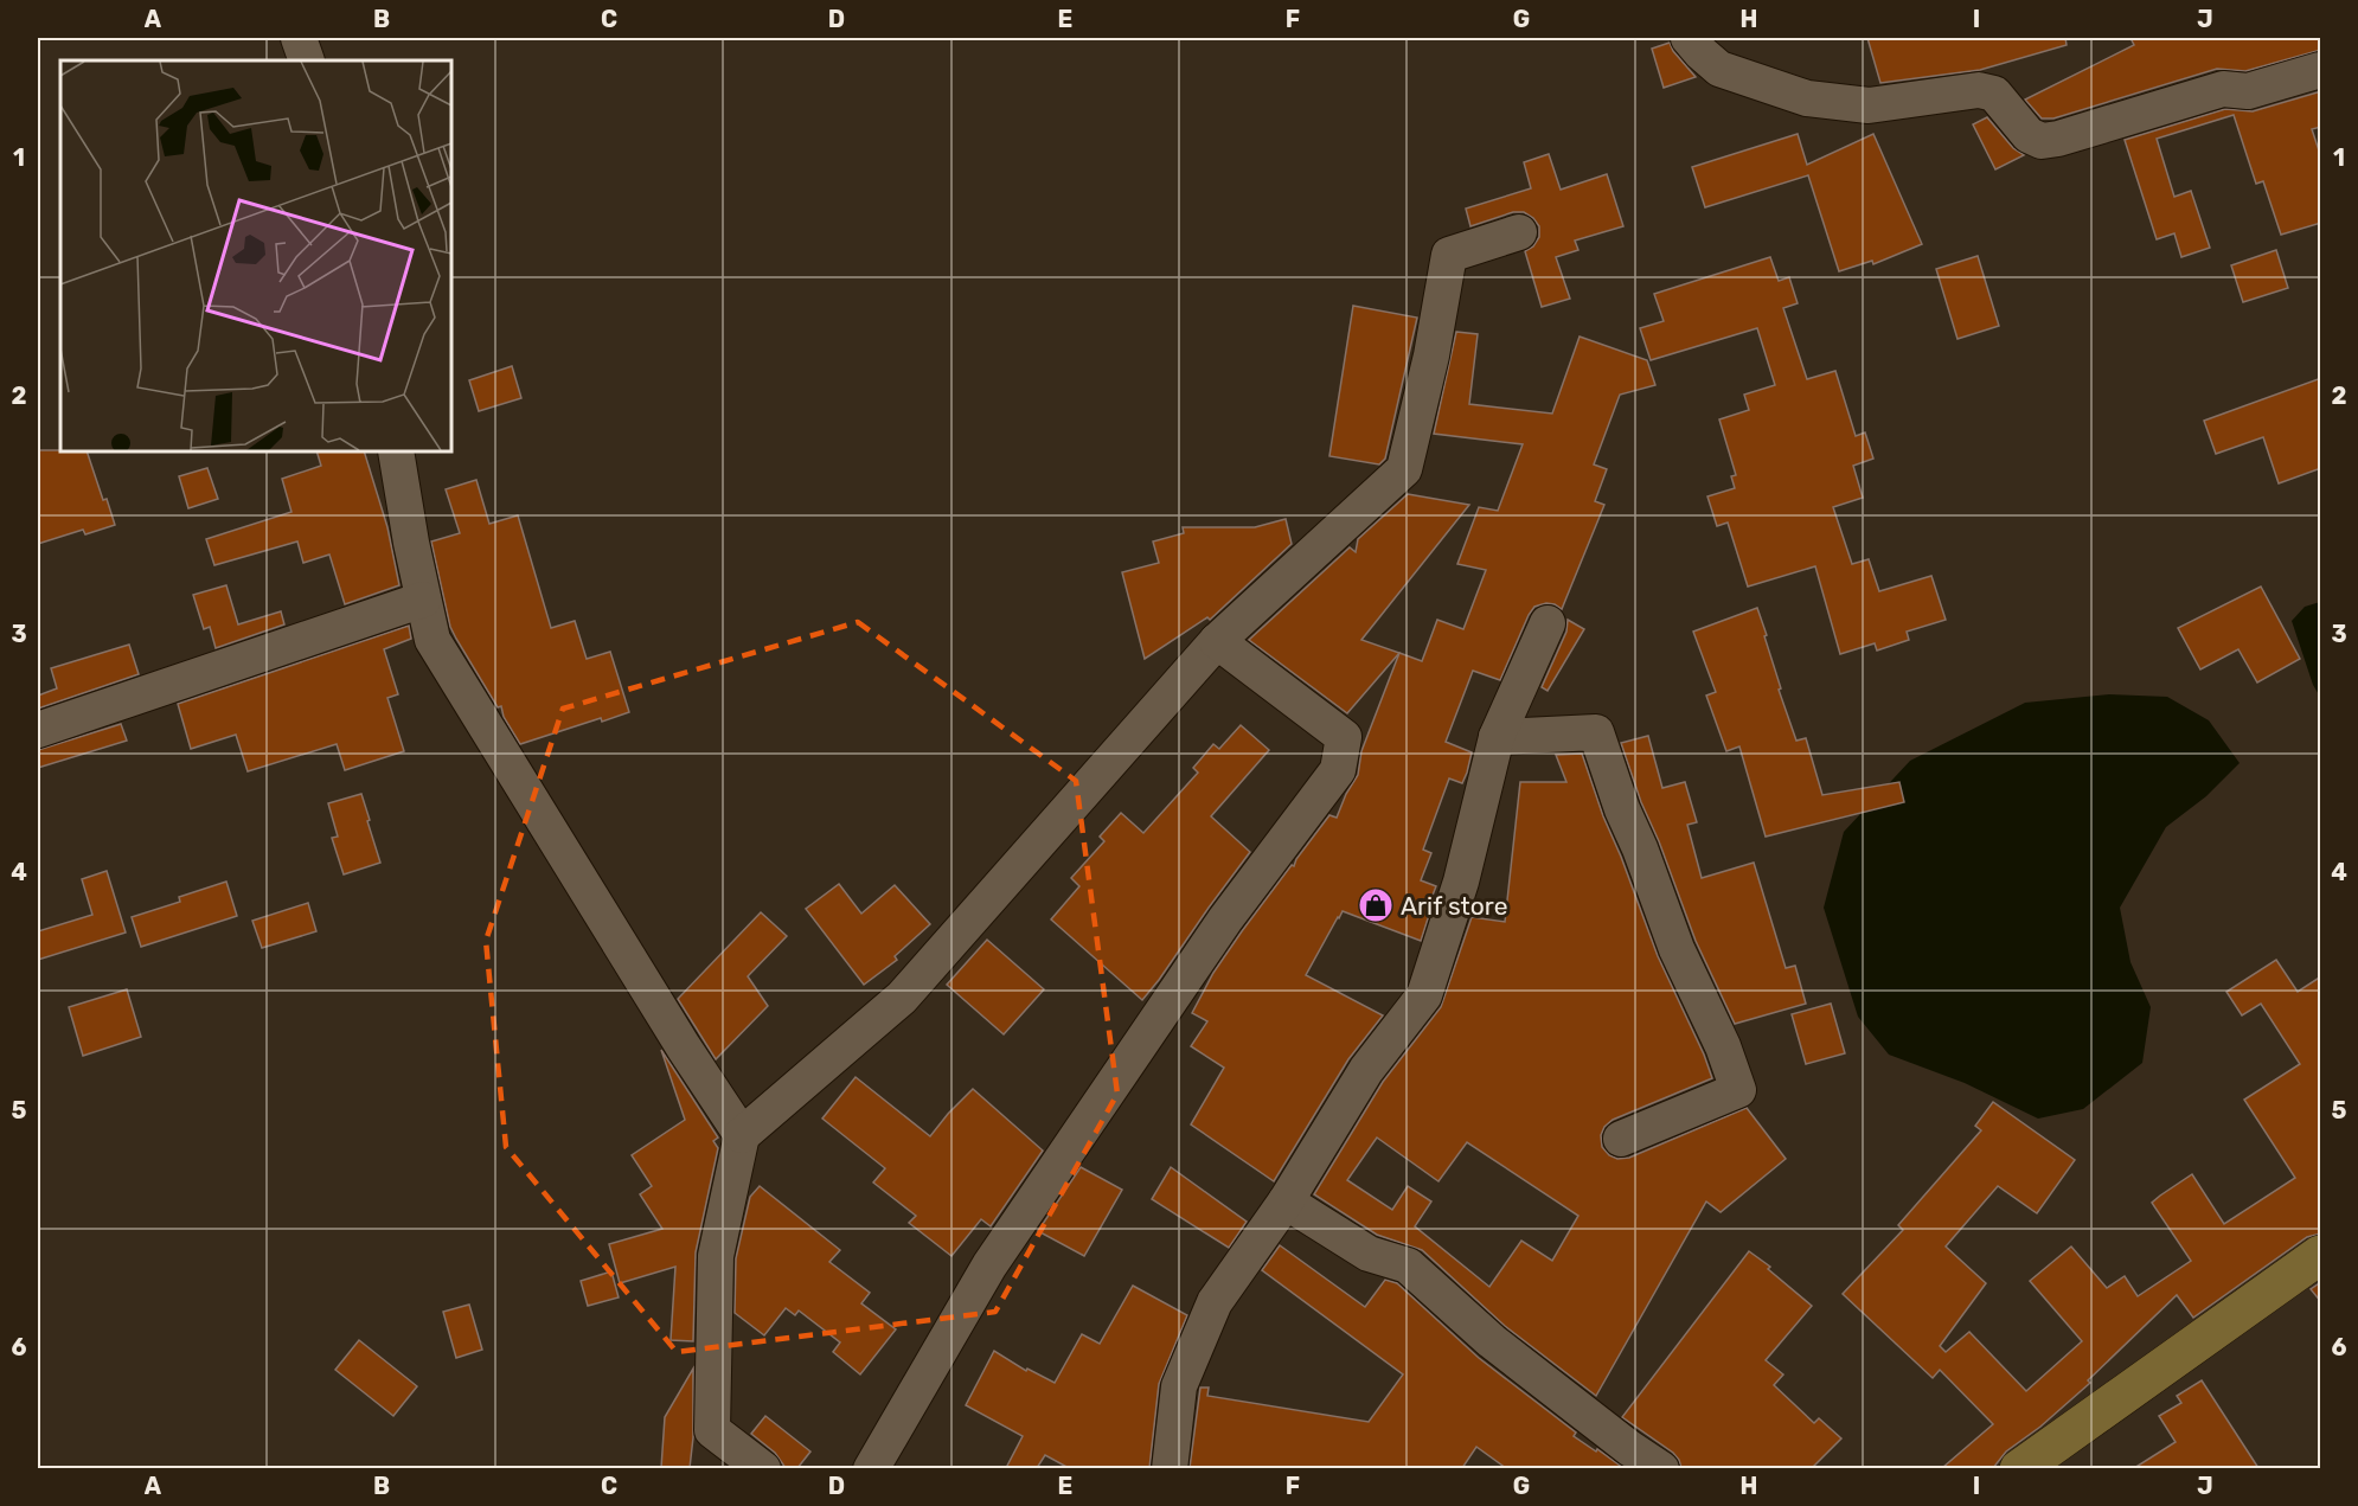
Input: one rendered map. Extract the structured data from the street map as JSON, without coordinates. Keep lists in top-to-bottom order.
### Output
{
  "places": {
    "shop": ["Arif store"]
  },
  "grid": {
    "columns": [
      "A",
      "B",
      "C",
      "D",
      "E",
      "F",
      "G",
      "H",
      "I",
      "J"
    ],
    "rows": [
      "1",
      "2",
      "3",
      "4",
      "5",
      "6"
    ]
  }
}
